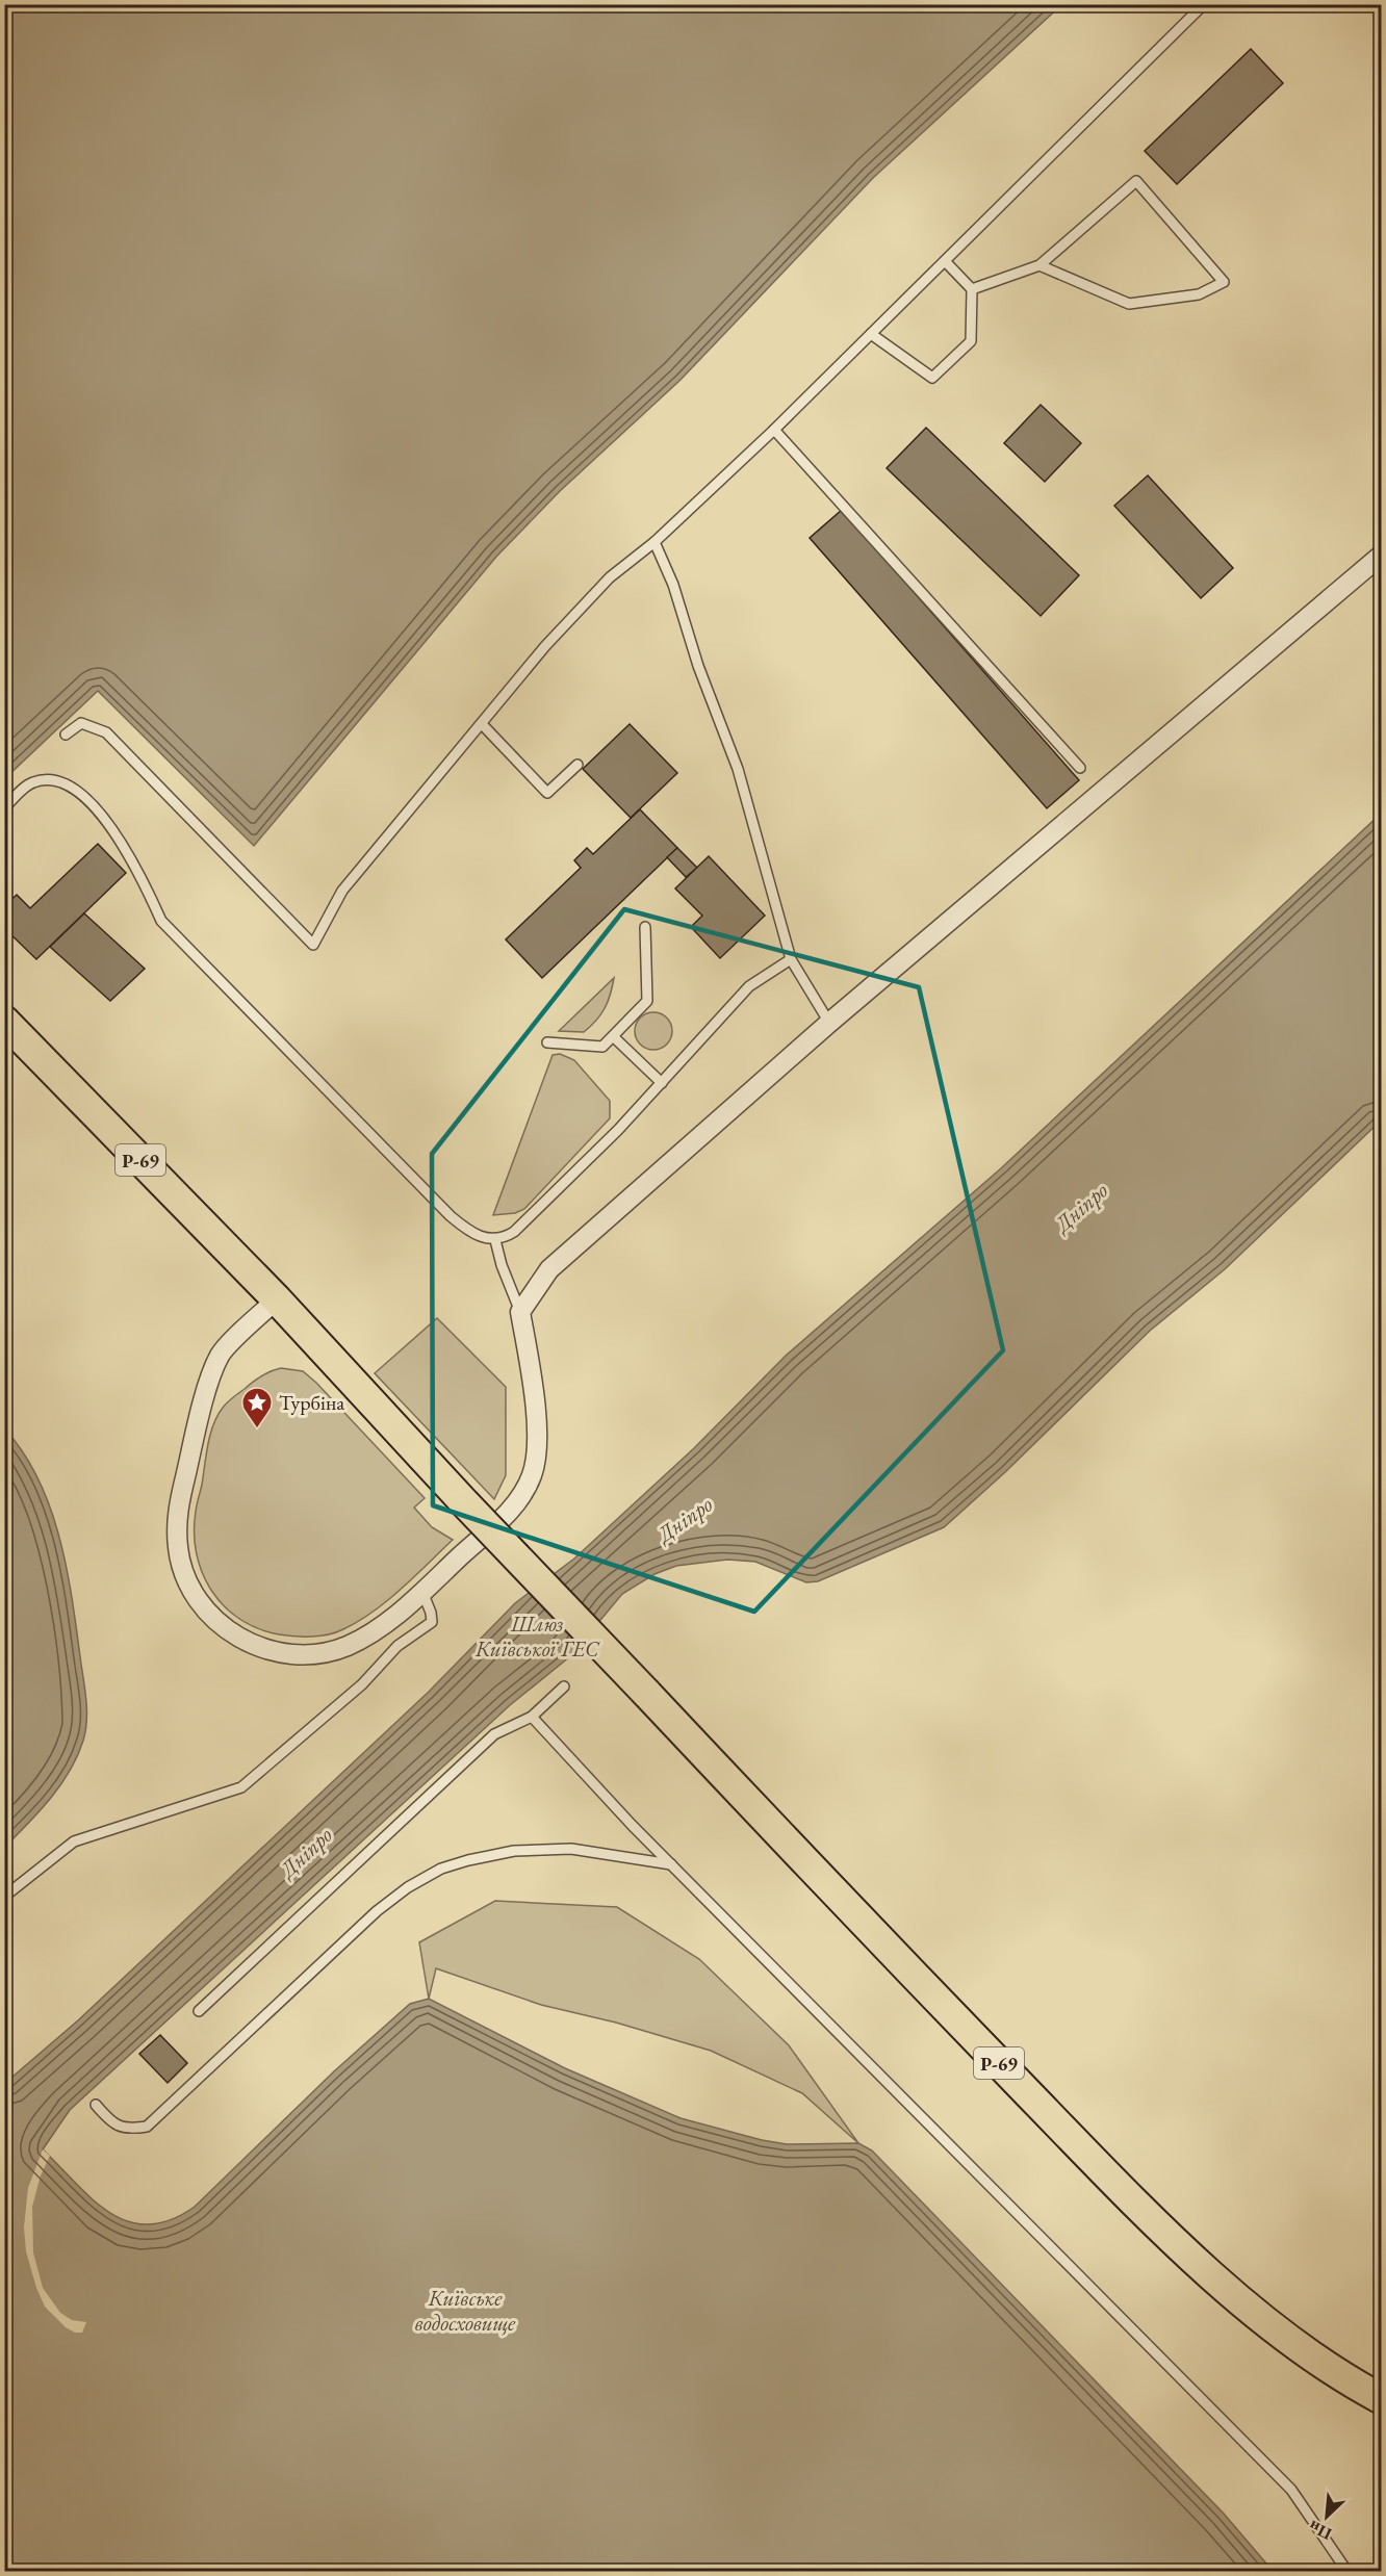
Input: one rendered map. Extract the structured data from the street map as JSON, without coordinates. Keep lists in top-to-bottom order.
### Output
{
  "streets": {
    "main road": ["Р-69"]
  },
  "water": ["Дніпро", "Шлюз Київської ГЕС", "Київське водосховище"],
  "places": {
    "place": ["Турбіна"]
  },
  "north": "bottom left"
}
